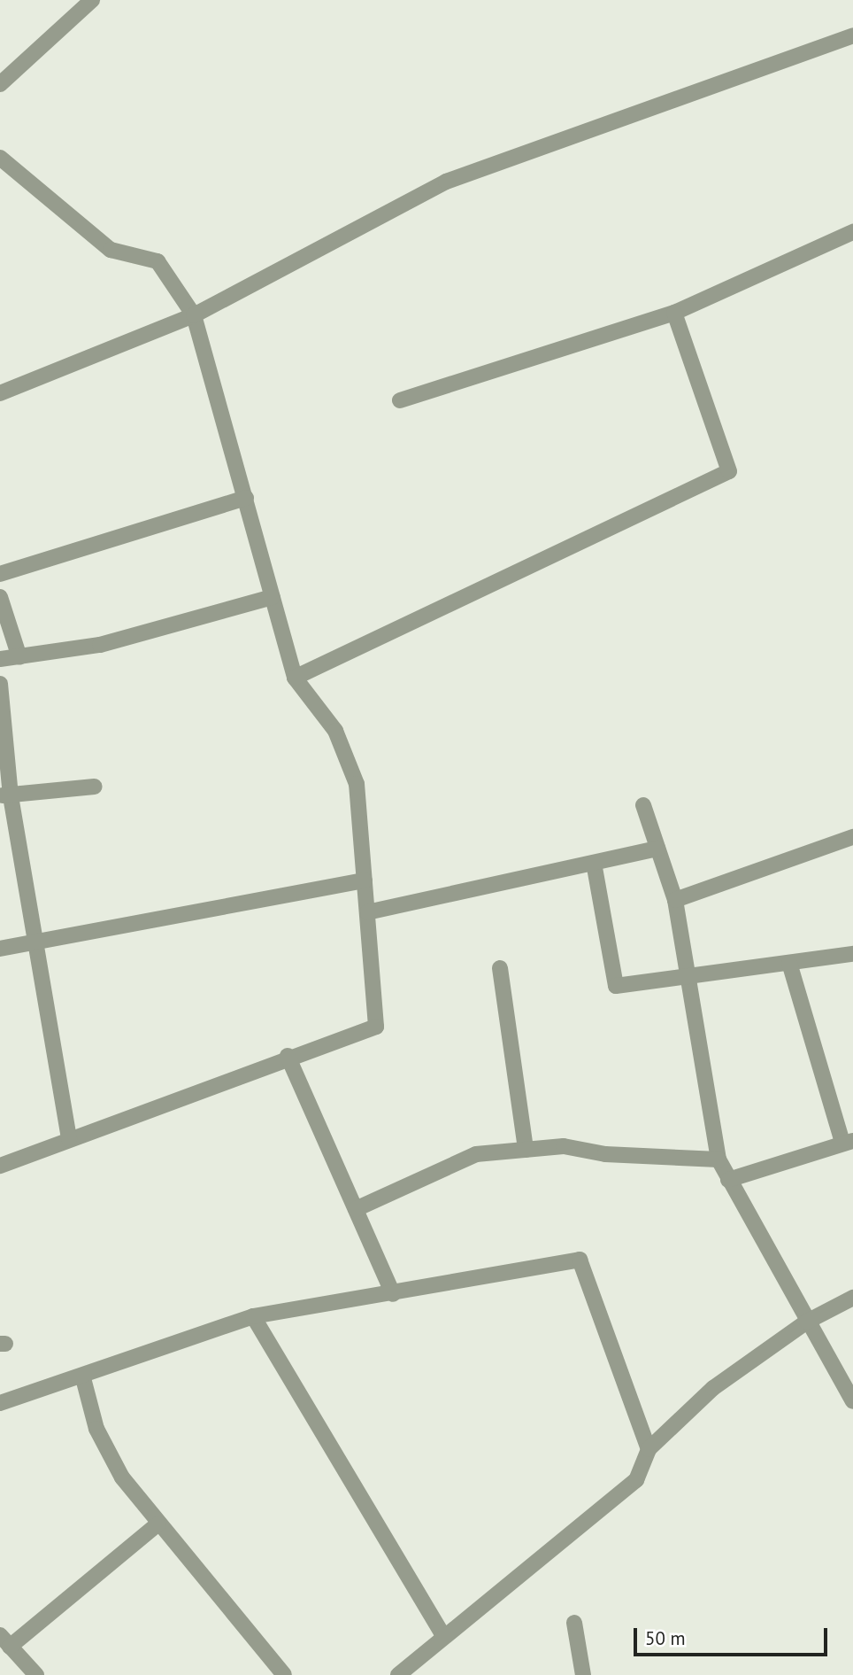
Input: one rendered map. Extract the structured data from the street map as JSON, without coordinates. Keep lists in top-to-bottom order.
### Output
{
  "scale_bar": "50 m"
}
